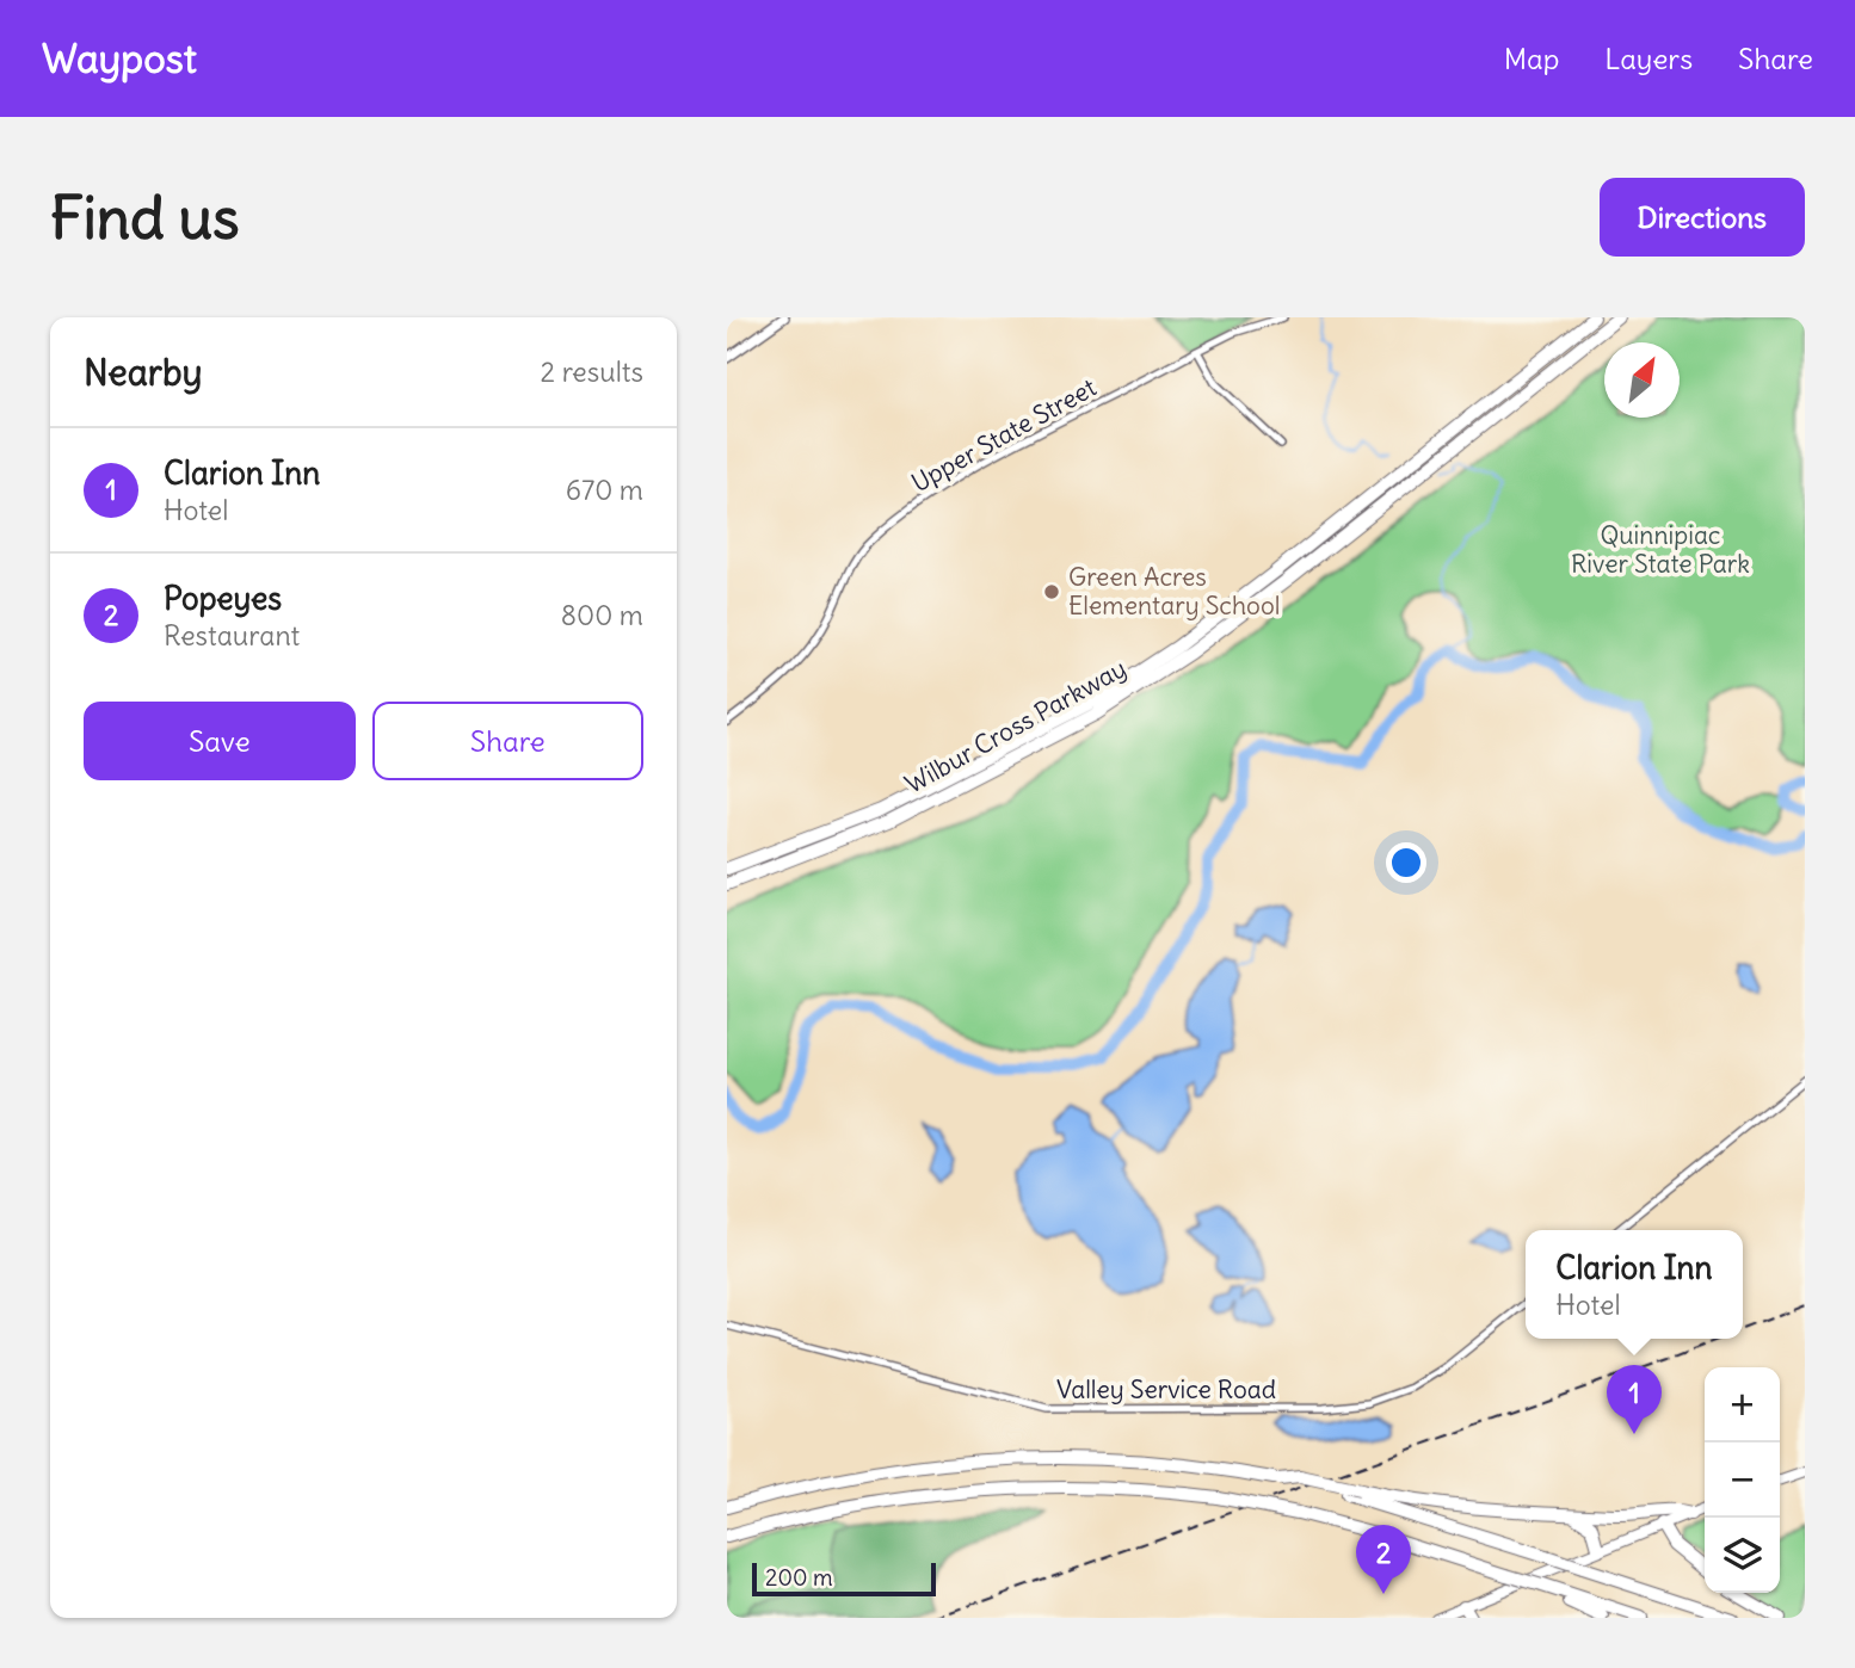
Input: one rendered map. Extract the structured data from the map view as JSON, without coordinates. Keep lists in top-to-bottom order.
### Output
{
  "streets": {
    "highway": ["Wilbur Cross Parkway"],
    "street": ["Upper State Street", "Valley Service Road"]
  },
  "parks": ["Quinnipiac River State Park"],
  "places": ["Green Acres Elementary School"],
  "scale_bar": "200 m",
  "north": "top right",
  "page": {
    "header": "Waypost",
    "nav": ["Map", "Layers", "Share"],
    "buttons": [
      "Directions",
      ["Save", "Share"]
    ],
    "title": "Find us",
    "heading": ["Nearby", "2 results"],
    "list": [
      {
        "mark": "1",
        "name": "Clarion Inn",
        "note": "Hotel",
        "value": "670 m"
      },
      {
        "mark": "2",
        "name": "Popeyes",
        "note": "Restaurant",
        "value": "800 m"
      }
    ],
    "popup": ["Clarion Inn", "Hotel"],
    "pins": ["1", "2"],
    "map_buttons": ["+", "−"],
    "scale": "200 m"
  }
}
